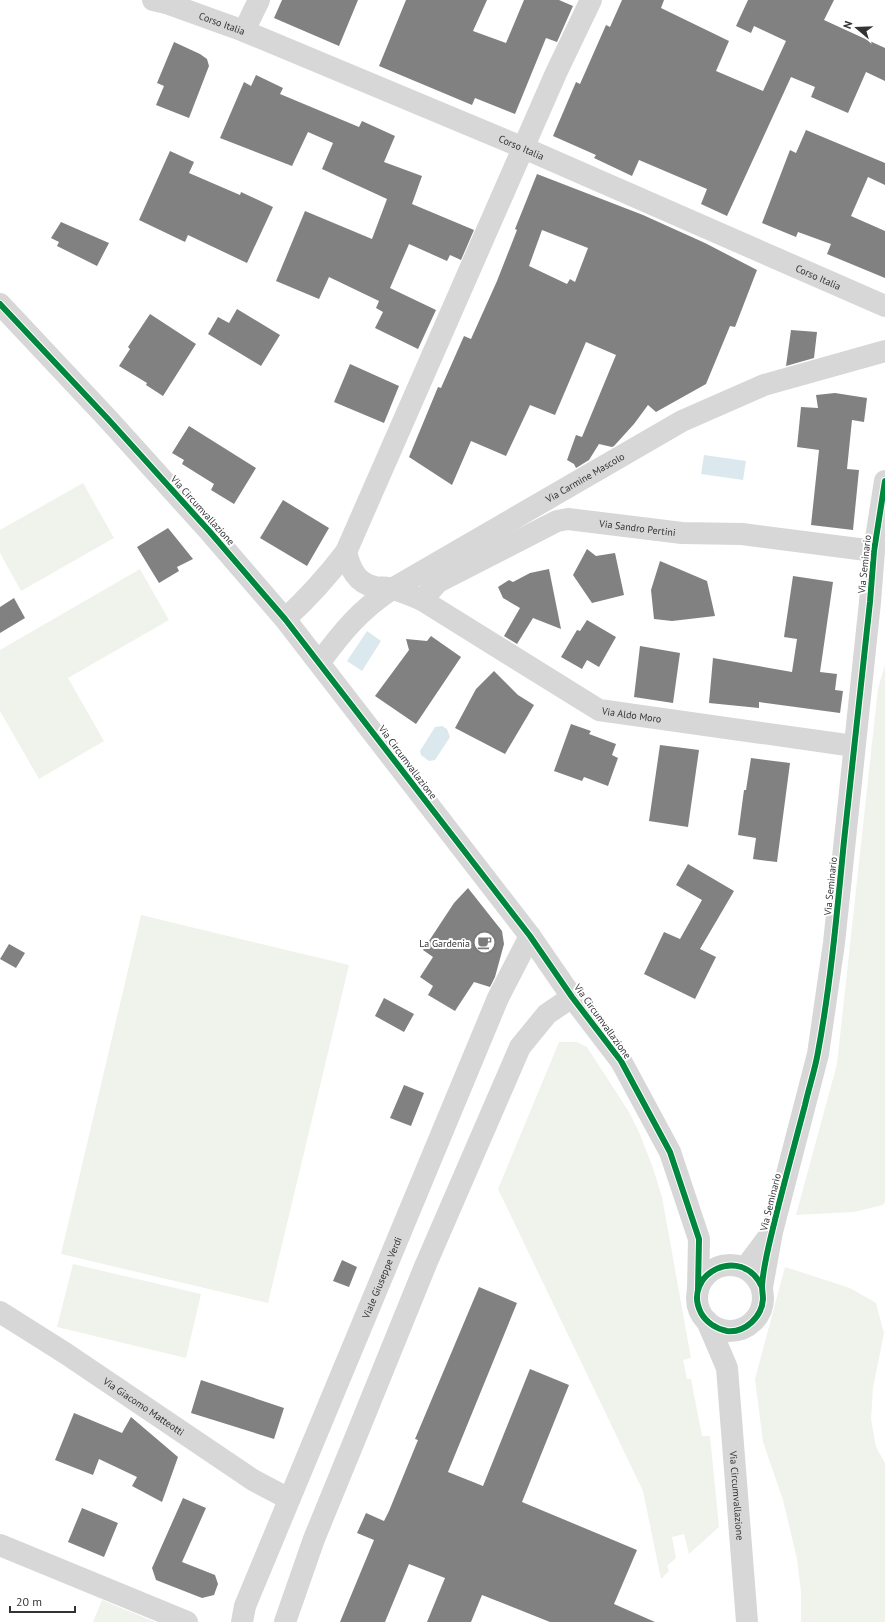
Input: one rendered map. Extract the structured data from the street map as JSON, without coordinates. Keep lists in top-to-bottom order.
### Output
{
  "streets": {
    "street": [
      "Corso Italia",
      "Via Carmine Mascolo",
      "Via Circumvallazione",
      "Via Sandro Pertini",
      "Via Seminario",
      "Via Aldo Moro",
      "Viale Giuseppe Verdi",
      "Via Giacomo Matteotti"
    ]
  },
  "crossings": [
    ["Via Carmine Mascolo", "Via Circumvallazione"],
    ["Via Carmine Mascolo", "Via Aldo Moro"],
    ["Via Circumvallazione", "Via Seminario"],
    ["Via Circumvallazione", "Viale Giuseppe Verdi"],
    ["Via Sandro Pertini", "Via Seminario"],
    ["Via Sandro Pertini", "Via Aldo Moro"],
    ["Via Seminario", "Via Aldo Moro"],
    ["Viale Giuseppe Verdi", "Via Giacomo Matteotti"]
  ],
  "places": {
    "cafe": ["La Gardenia"]
  },
  "scale_bar": "20 m",
  "north": "left"
}
